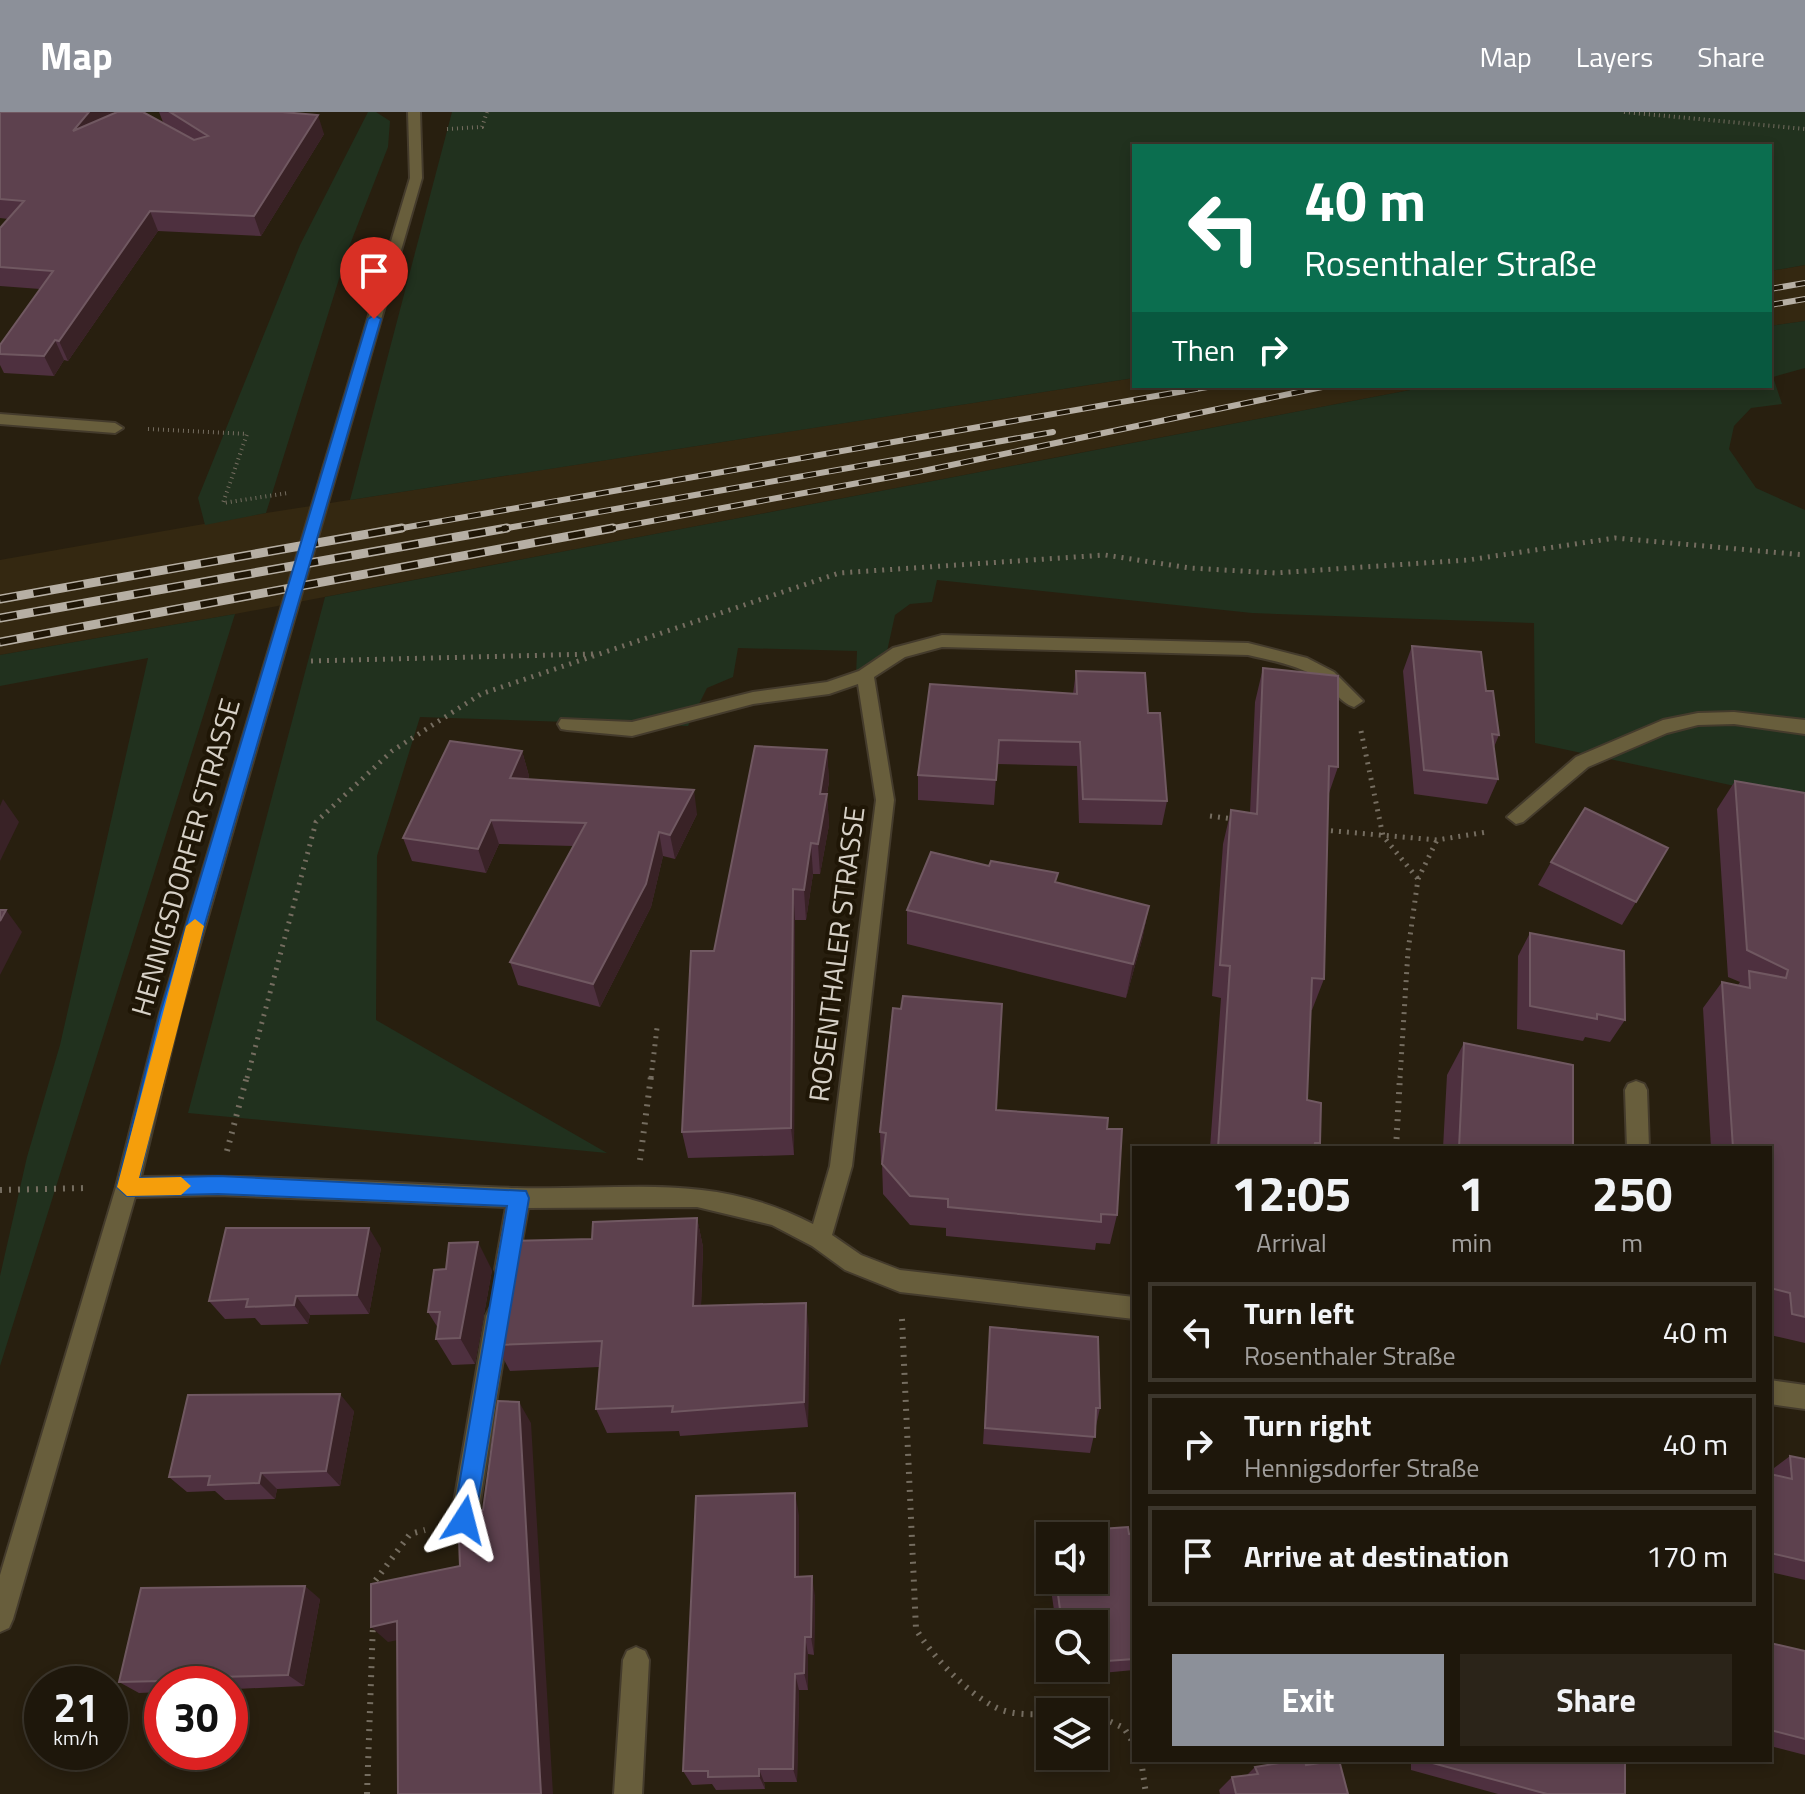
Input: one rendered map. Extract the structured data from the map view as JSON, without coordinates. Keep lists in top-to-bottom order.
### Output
{
  "streets": {
    "street": ["HENNIGSDORFER STRASSE", "ROSENTHALER STRASSE"]
  },
  "page": {
    "header": "Map",
    "nav": ["Map", "Layers", "Share"],
    "turn": ["40 m", "Rosenthaler Straße"],
    "then": "Then",
    "eta": [
      "12:05",
      "Arrival",
      "1",
      "min",
      "250",
      "m"
    ],
    "list": [
      {
        "name": "Turn left",
        "note": "Rosenthaler Straße",
        "value": "40 m"
      },
      {
        "name": "Turn right",
        "note": "Hennigsdorfer Straße",
        "value": "40 m"
      },
      {
        "name": "Arrive at destination",
        "value": "170 m"
      }
    ],
    "buttons": ["Exit", "Share"],
    "speed": "21 km/h",
    "limit": "30"
  }
}
